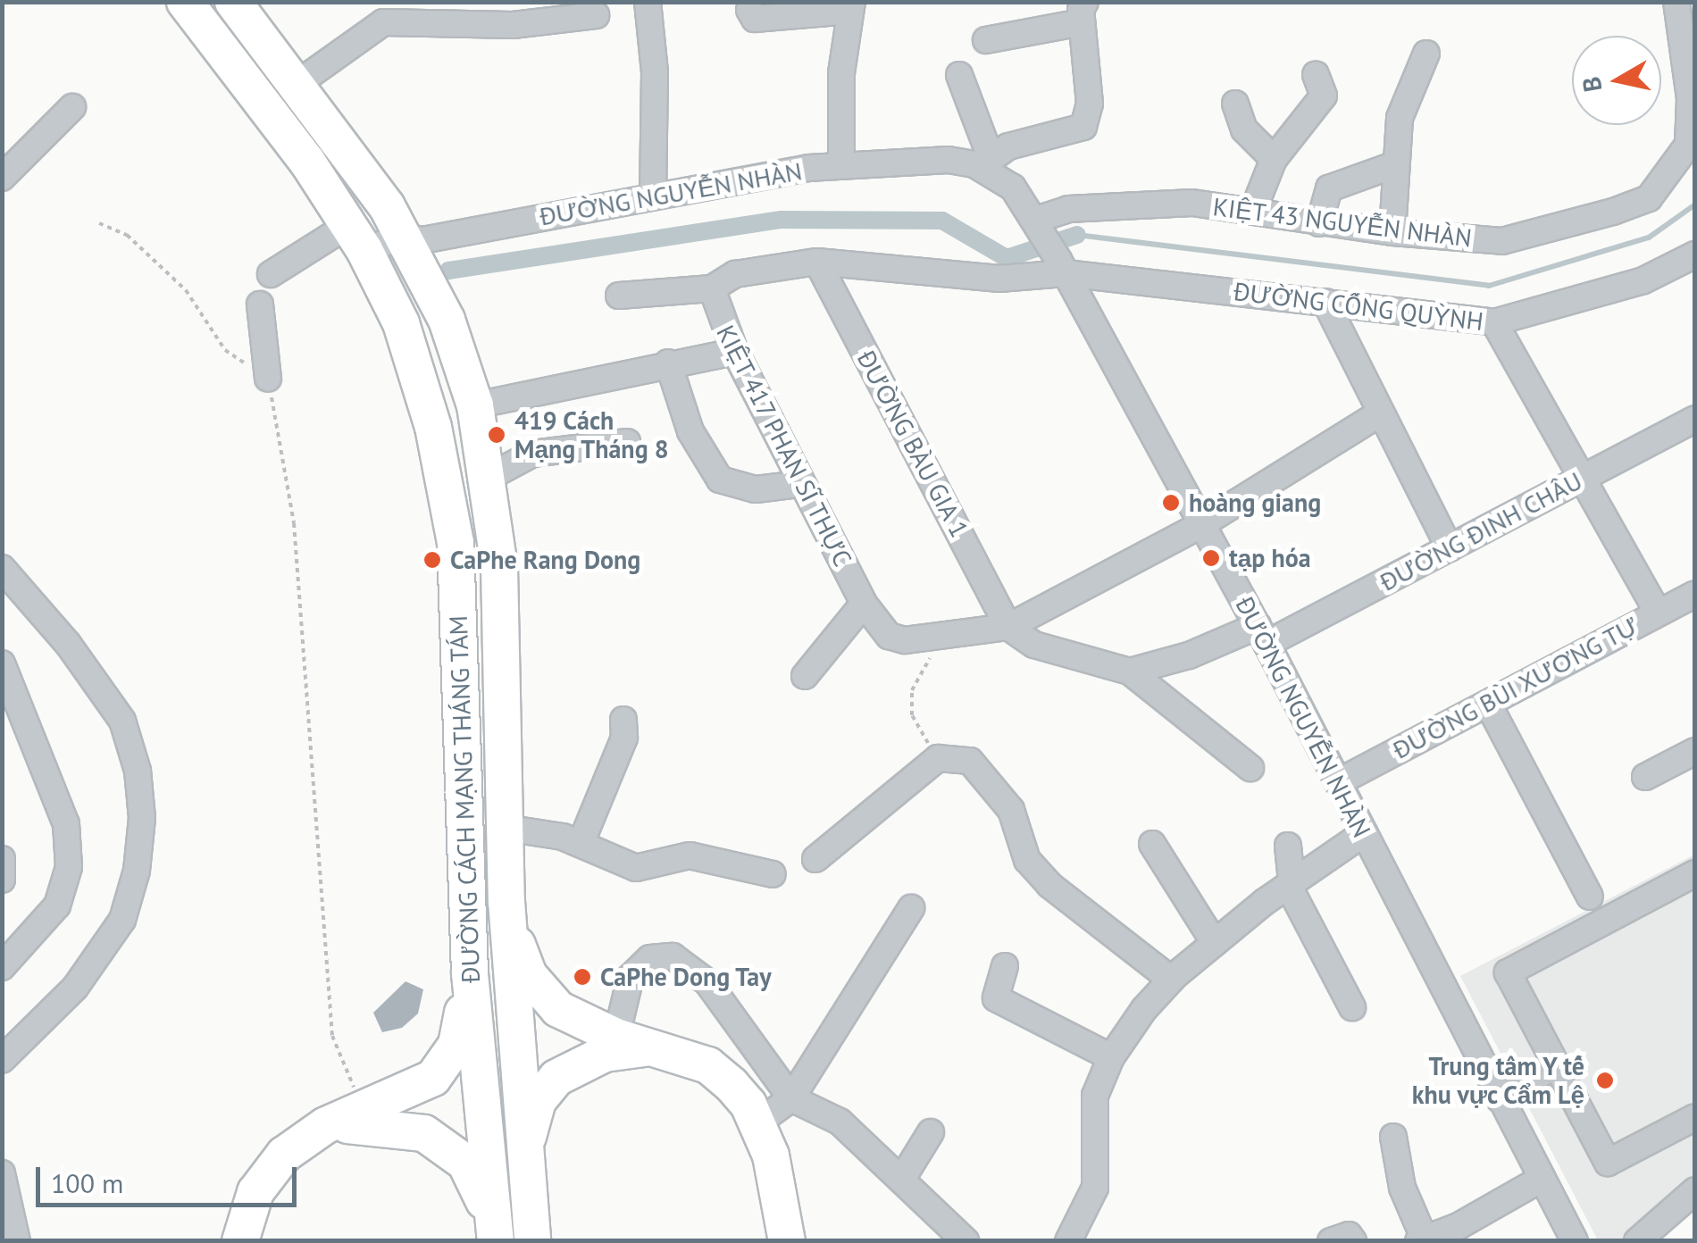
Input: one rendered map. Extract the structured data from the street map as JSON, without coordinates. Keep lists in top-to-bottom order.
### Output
{
  "streets": {
    "highway": ["ĐƯỜNG CÁCH MẠNG THÁNG TÁM"],
    "street": [
      "ĐƯỜNG NGUYỄN NHÀN",
      "KIỆT 43 NGUYỄN NHÀN",
      "ĐƯỜNG CỐNG QUỲNH",
      "ĐƯỜNG BÀU GIA 1",
      "KIỆT 417 PHAN SĨ THỰC",
      "ĐƯỜNG ĐINH CHÂU",
      "ĐƯỜNG BÙI XƯƠNG TỰ"
    ]
  },
  "crossings": [
    ["ĐƯỜNG NGUYỄN NHÀN", "KIỆT 43 NGUYỄN NHÀN"],
    ["ĐƯỜNG NGUYỄN NHÀN", "ĐƯỜNG CỐNG QUỲNH"],
    ["ĐƯỜNG NGUYỄN NHÀN", "ĐƯỜNG ĐINH CHÂU"],
    ["ĐƯỜNG NGUYỄN NHÀN", "ĐƯỜNG BÙI XƯƠNG TỰ"],
    ["ĐƯỜNG NGUYỄN NHÀN", "ĐƯỜNG CÁCH MẠNG THÁNG TÁM"],
    ["ĐƯỜNG CỐNG QUỲNH", "ĐƯỜNG BÀU GIA 1"],
    ["ĐƯỜNG BÀU GIA 1", "KIỆT 417 PHAN SĨ THỰC"]
  ],
  "places": [
    "419 Cách Mạng Tháng 8",
    "hoàng giang",
    "tạp hóa",
    "CaPhe Rang Dong",
    "CaPhe Dong Tay",
    "Trung tâm Y tế khu vực Cẩm Lệ"
  ],
  "scale_bar": "100 m",
  "north": "left"
}
